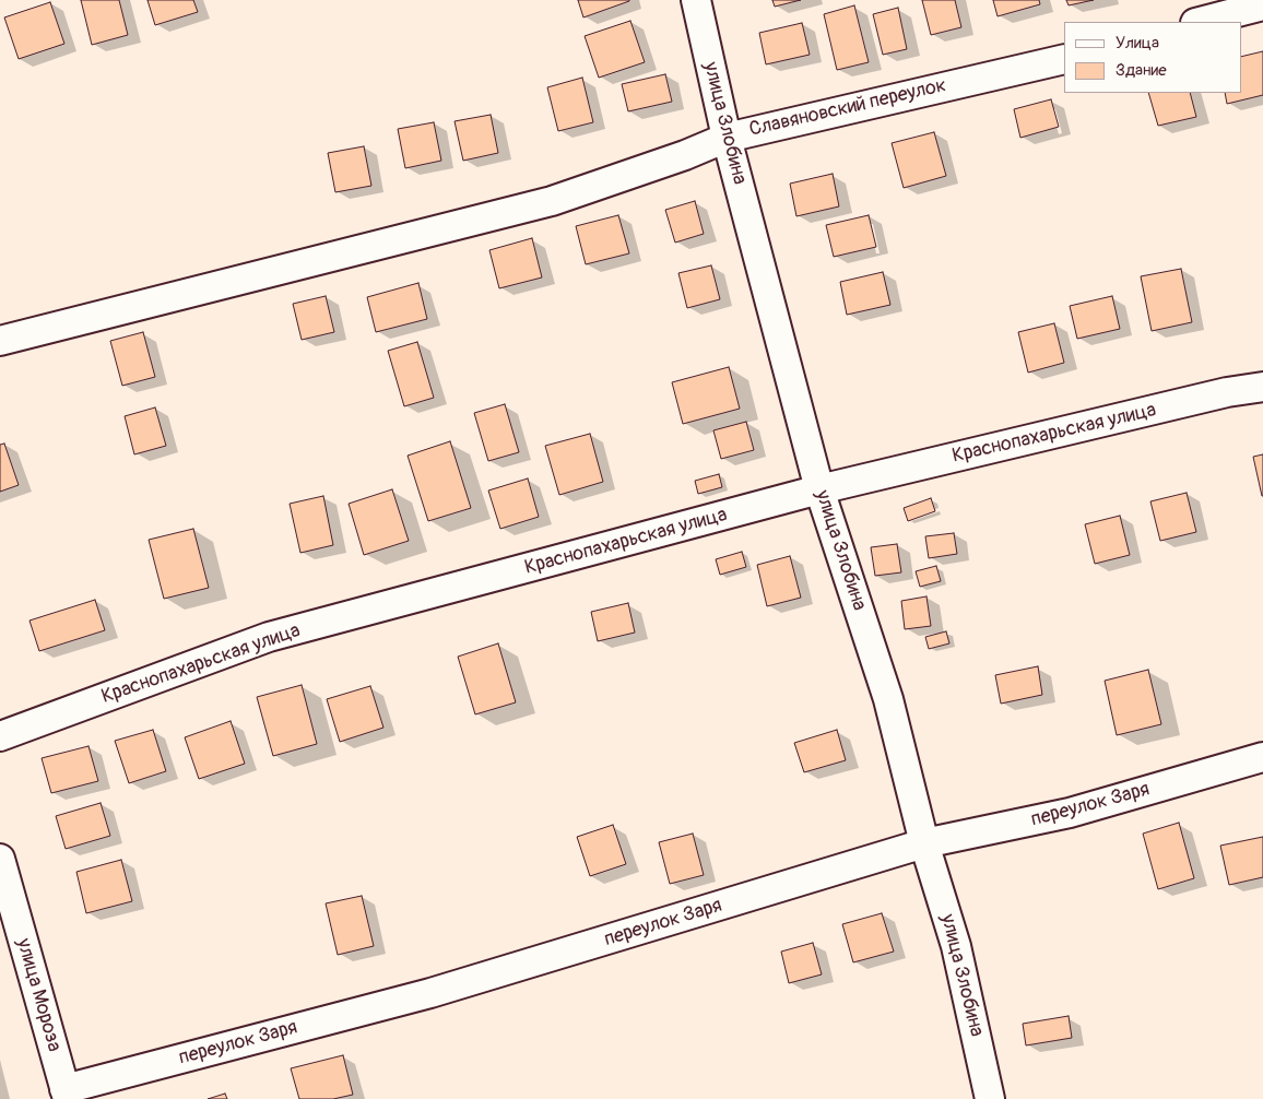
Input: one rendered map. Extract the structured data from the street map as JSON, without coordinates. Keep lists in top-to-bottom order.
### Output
{
  "streets": {
    "street": [
      "Славяновский переулок",
      "улица Злобина",
      "Краснопахарьская улица",
      "переулок Заря",
      "улица Мороза"
    ]
  },
  "crossings": [
    ["Славяновский переулок", "улица Злобина"],
    ["улица Злобина", "Краснопахарьская улица"],
    ["улица Злобина", "переулок Заря"],
    ["переулок Заря", "улица Мороза"]
  ],
  "legend": ["Улица", "Здание"]
}
